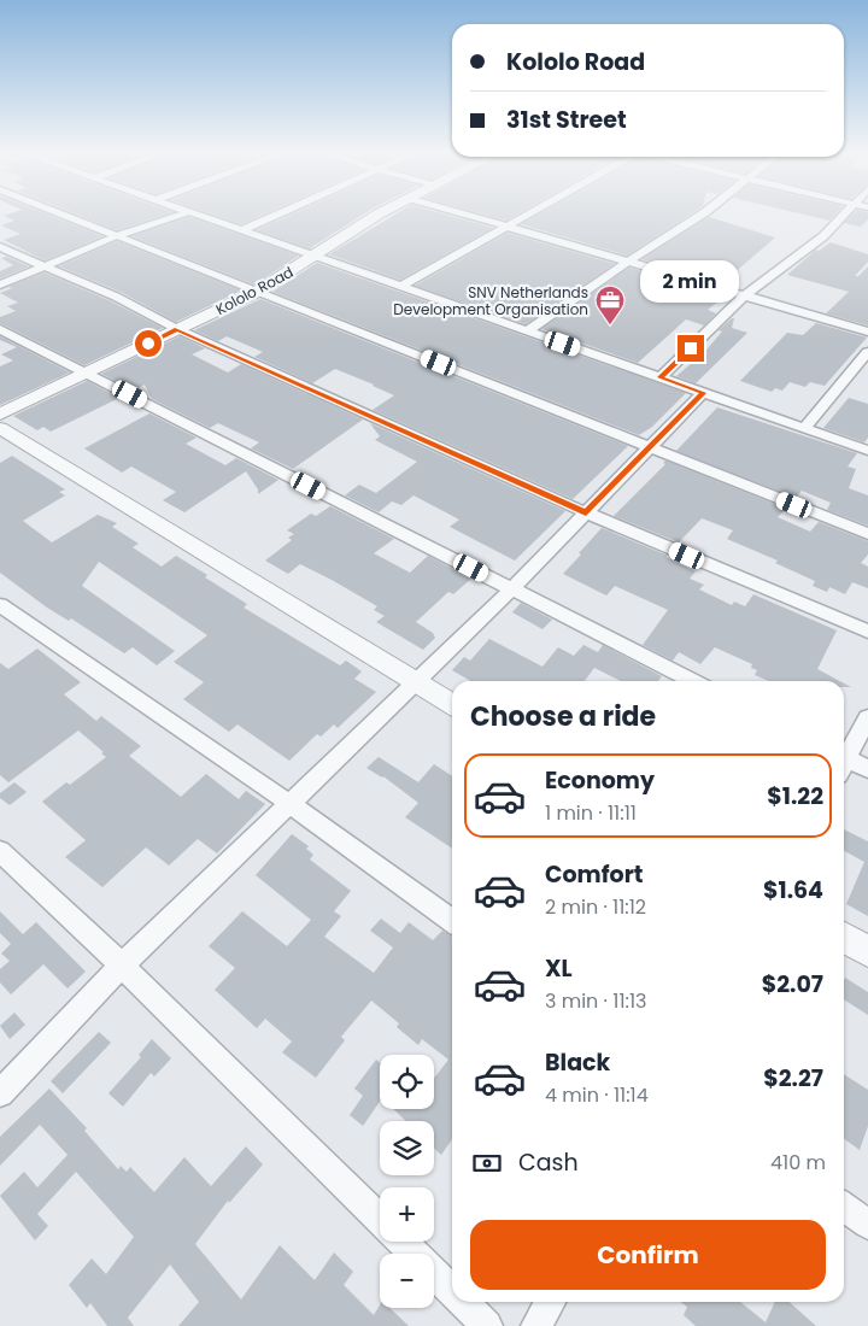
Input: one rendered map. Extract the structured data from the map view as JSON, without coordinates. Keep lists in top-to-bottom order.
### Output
{
  "streets": {
    "street": ["Kololo Road"]
  },
  "places": {
    "office": ["SNV Netherlands Development Organisation"]
  },
  "page": {
    "banner": ["Kololo Road", "31st Street"],
    "bubble": "2 min",
    "heading": "Choose a ride",
    "list": [
      {
        "name": "Economy",
        "note": "1 min · 11:11",
        "value": "$1.22"
      },
      {
        "name": "Comfort",
        "note": "2 min · 11:12",
        "value": "$1.64"
      },
      {
        "name": "XL",
        "note": "3 min · 11:13",
        "value": "$2.07"
      },
      {
        "name": "Black",
        "note": "4 min · 11:14",
        "value": "$2.27"
      }
    ],
    "map_buttons": ["+", "−"],
    "pay": ["Cash", "410 m"],
    "buttons": "Confirm"
  }
}
